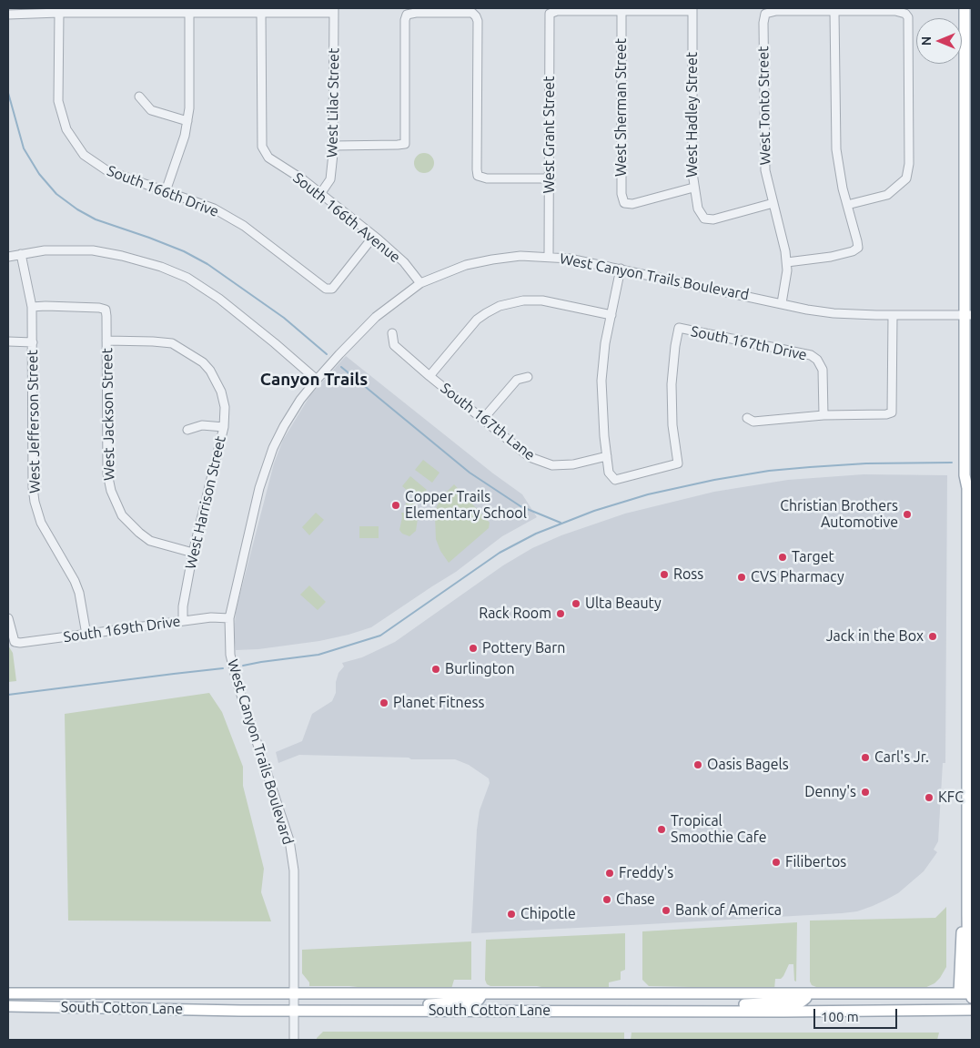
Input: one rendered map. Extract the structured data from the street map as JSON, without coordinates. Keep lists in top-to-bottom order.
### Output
{
  "streets": {
    "main road": ["South Cotton Lane"],
    "street": [
      "West Lilac Street",
      "West Tonto Street",
      "West Sherman Street",
      "West Hadley Street",
      "West Grant Street",
      "South 166th Drive",
      "South 166th Avenue",
      "West Canyon Trails Boulevard",
      "South 167th Drive",
      "West Jackson Street",
      "West Jefferson Street",
      "South 167th Lane",
      "West Harrison Street",
      "South 169th Drive"
    ]
  },
  "crossings": [
    ["West Lilac Street", "South 166th Avenue"],
    ["West Tonto Street", "West Hadley Street"],
    ["West Tonto Street", "West Canyon Trails Boulevard"],
    ["West Sherman Street", "West Hadley Street"],
    ["West Sherman Street", "West Grant Street"],
    ["West Grant Street", "West Canyon Trails Boulevard"],
    ["South 166th Drive", "South 166th Avenue"],
    ["South 166th Avenue", "West Canyon Trails Boulevard"],
    ["West Canyon Trails Boulevard", "South 169th Drive"],
    ["West Canyon Trails Boulevard", "South Cotton Lane"],
    ["South 167th Drive", "South 167th Lane"],
    ["West Jackson Street", "West Jefferson Street"],
    ["West Jackson Street", "West Harrison Street"],
    ["West Jefferson Street", "South 169th Drive"],
    ["West Harrison Street", "South 169th Drive"]
  ],
  "districts": ["Canyon Trails"],
  "places": [
    "Copper Trails Elementary School",
    "Christian Brothers Automotive",
    "Target",
    "Ross",
    "CVS Pharmacy",
    "Ulta Beauty",
    "Rack Room",
    "Jack in the Box",
    "Pottery Barn",
    "Burlington",
    "Planet Fitness",
    "Carl's Jr.",
    "Oasis Bagels",
    "Denny's",
    "KFC",
    "Tropical Smoothie Cafe",
    "Filibertos",
    "Freddy's",
    "Chase",
    "Bank of America",
    "Chipotle"
  ],
  "scale_bar": "100 m",
  "north": "left"
}
